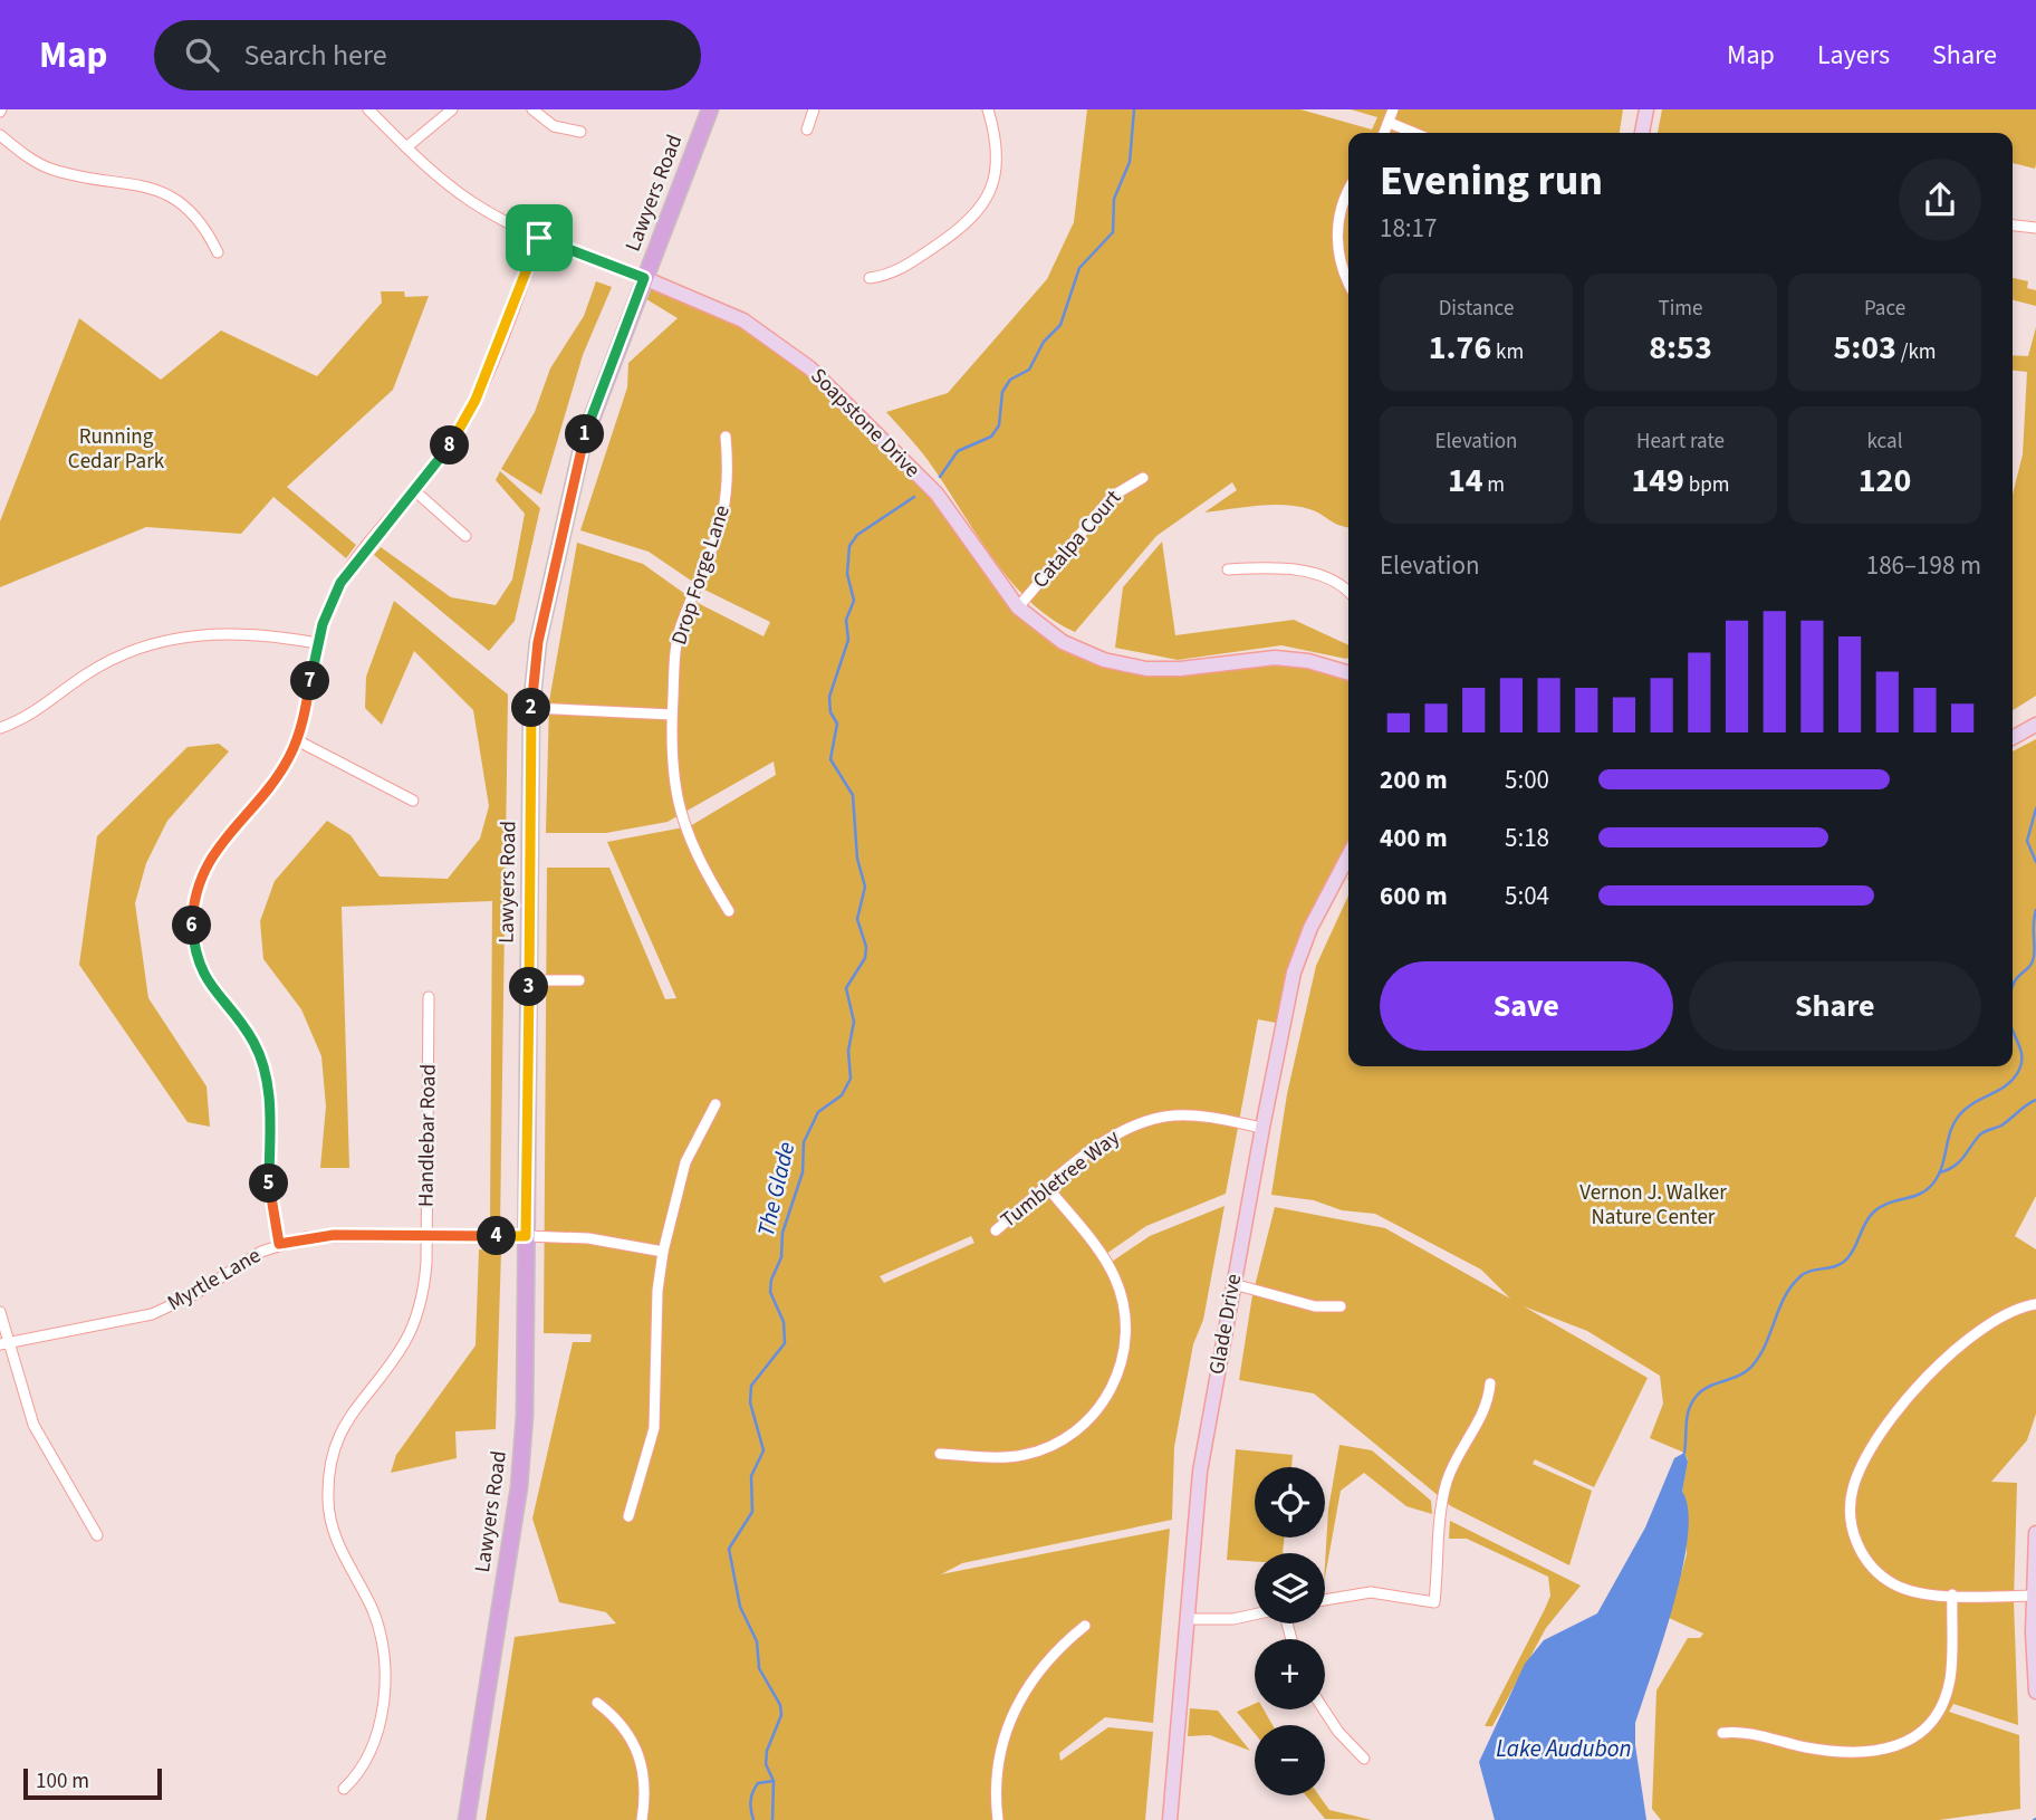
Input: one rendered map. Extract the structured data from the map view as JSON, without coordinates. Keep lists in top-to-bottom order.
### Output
{
  "streets": {
    "main road": ["Lawyers Road"],
    "street": [
      "Soapstone Drive",
      "Catalpa Court",
      "Drop Forge Lane",
      "Handlebar Road",
      "Tumbletree Way",
      "Myrtle Lane",
      "Glade Drive"
    ]
  },
  "crossings": [
    ["Lawyers Road", "Soapstone Drive"],
    ["Lawyers Road", "Myrtle Lane"],
    ["Soapstone Drive", "Catalpa Court"],
    ["Handlebar Road", "Myrtle Lane"],
    ["Tumbletree Way", "Glade Drive"]
  ],
  "water": ["The Glade", "Lake Audubon"],
  "parks": ["Running Cedar Park", "Vernon J. Walker Nature Center"],
  "scale_bar": "100 m",
  "page": {
    "header": "Map",
    "search": "Search here",
    "nav": ["Map", "Layers", "Share"],
    "heading": ["Evening run", "18:17"],
    "stats": [
      ["Distance", "1.76 km"],
      ["Time", "8:53"],
      ["Pace", "5:03 /km"],
      ["Elevation", "14 m"],
      ["Heart rate", "149 bpm"],
      ["kcal", "120"]
    ],
    "pins": [
      "1",
      "8",
      "7",
      "2",
      "6",
      "3",
      "5",
      "4"
    ],
    "chart": ["Elevation", "186–198 m"],
    "list": [
      {
        "name": "200 m",
        "note": "5:00"
      },
      {
        "name": "400 m",
        "note": "5:18"
      },
      {
        "name": "600 m",
        "note": "5:04"
      }
    ],
    "buttons": ["Save", "Share"],
    "map_buttons": ["+", "−"],
    "scale": "100 m"
  }
}
